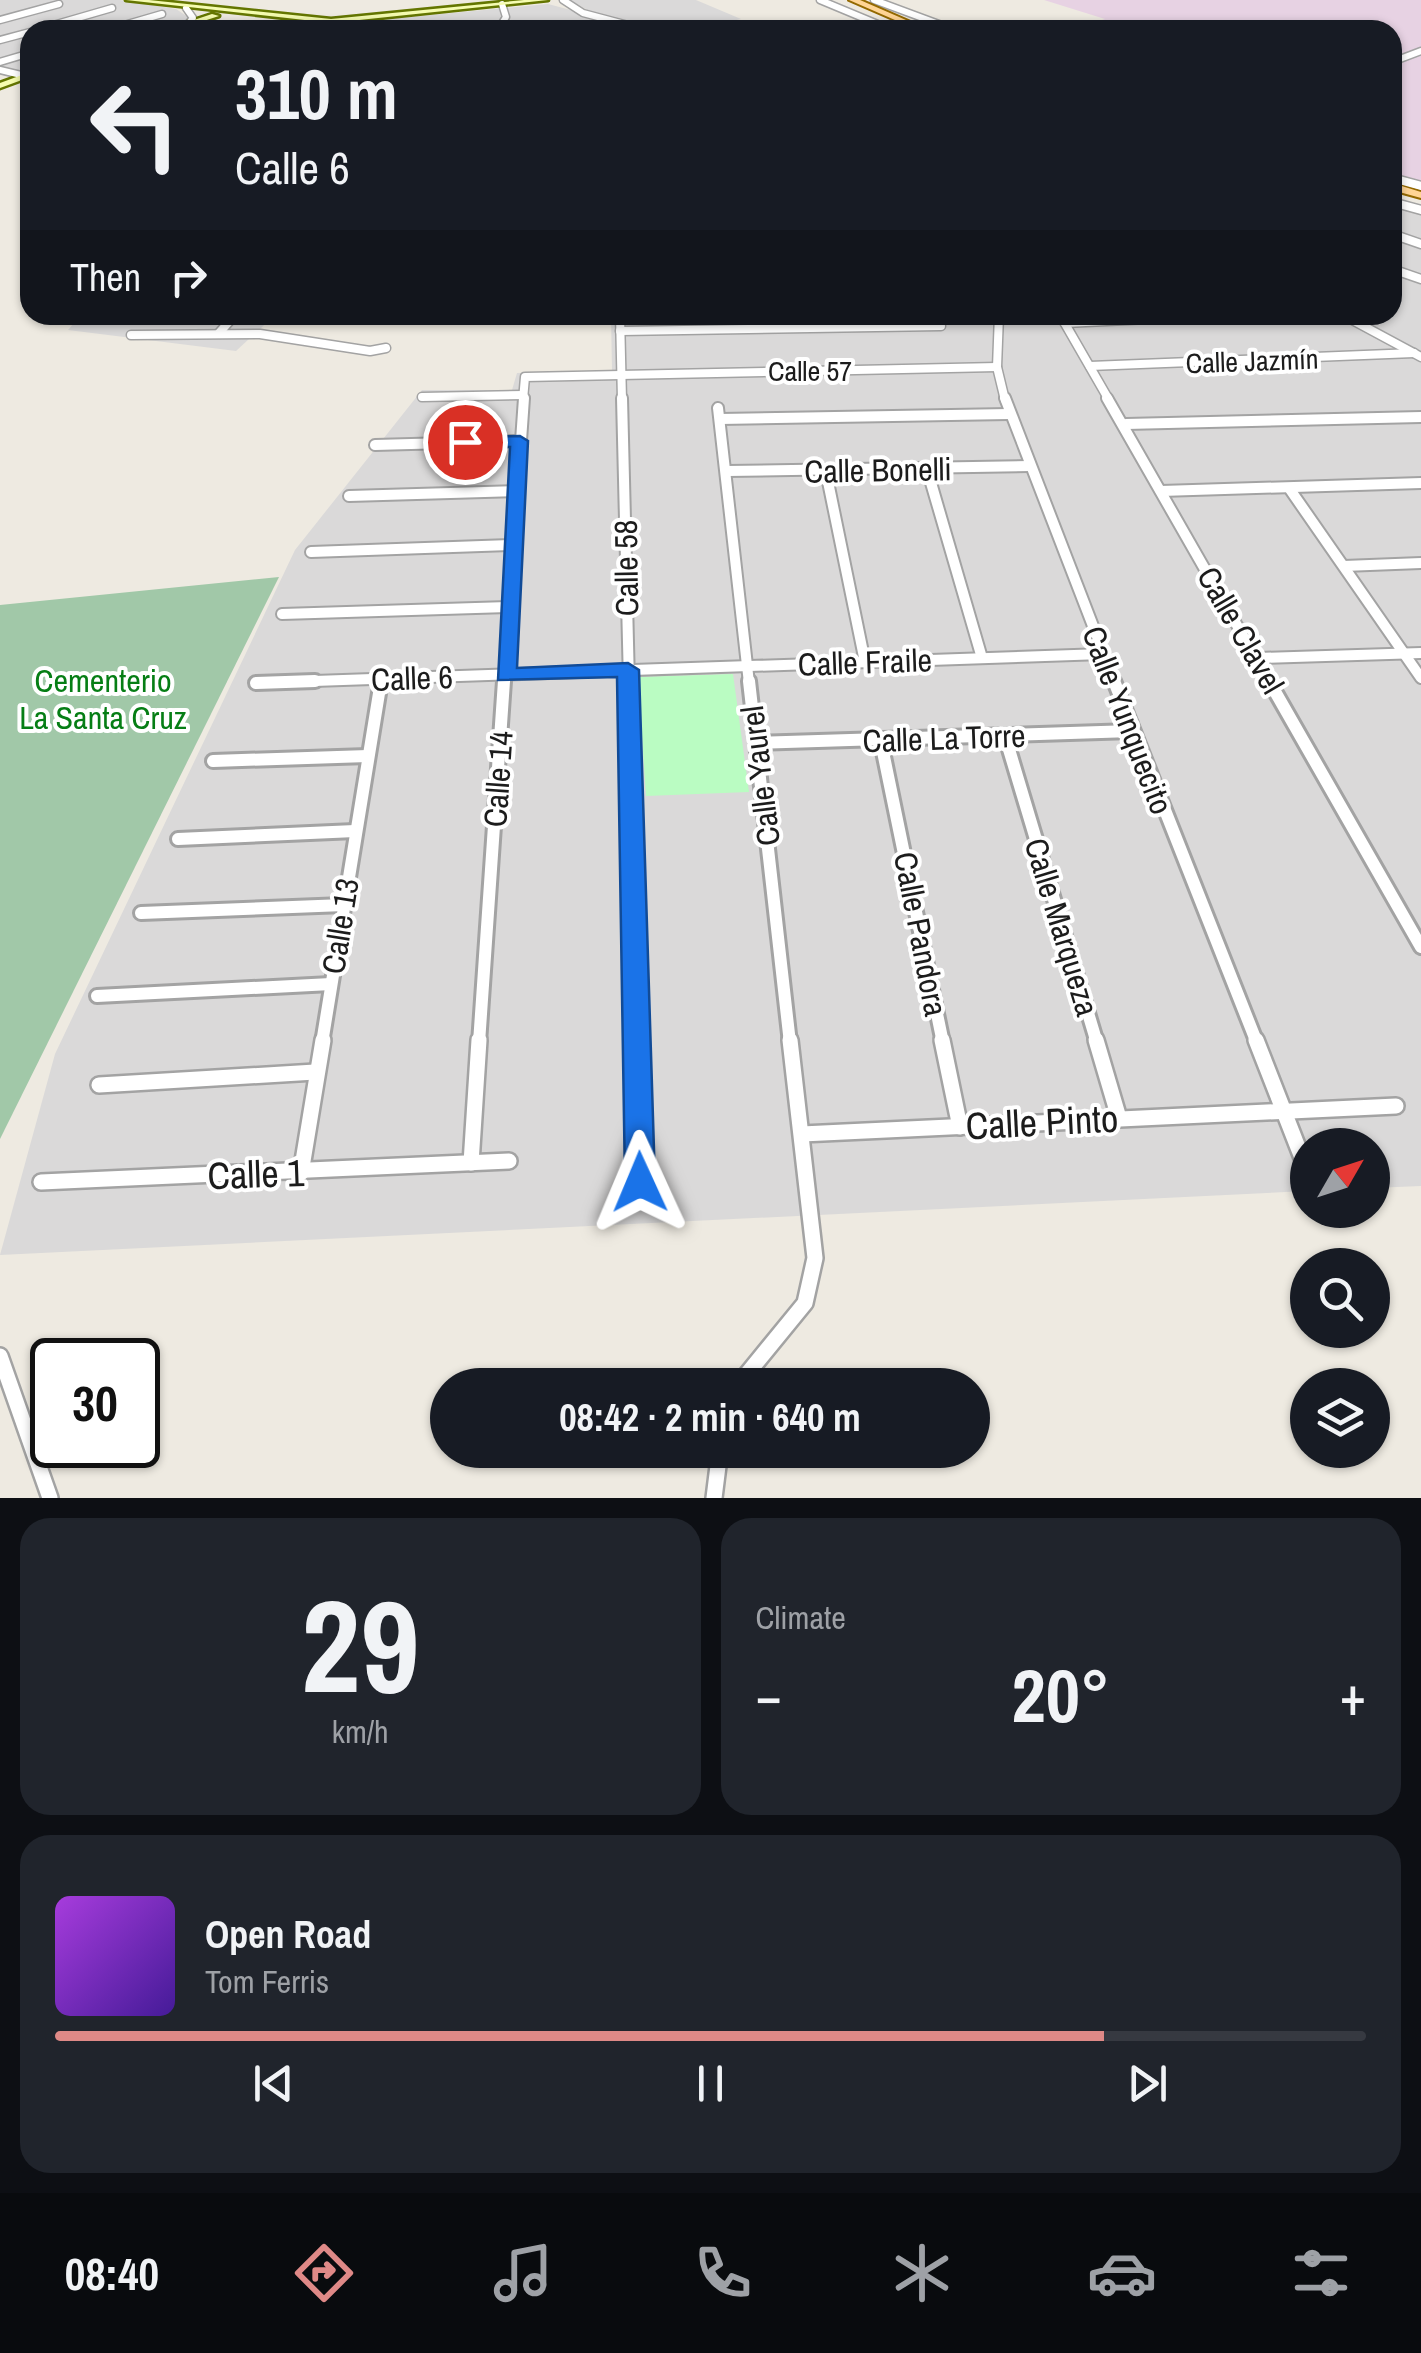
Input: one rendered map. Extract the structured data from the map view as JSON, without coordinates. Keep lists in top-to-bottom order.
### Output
{
  "streets": {
    "street": [
      "Calle Jazmín",
      "Calle 57",
      "Calle Bonelli",
      "Calle 58",
      "Calle Clavel",
      "Calle Fraile",
      "Calle 6",
      "Calle Yunquecito",
      "Calle La Torre",
      "Calle Yaurel",
      "Calle 14",
      "Calle 13",
      "Calle Marqueza",
      "Calle Pandora",
      "Calle Pinto",
      "Calle 1"
    ]
  },
  "crossings": [
    ["Calle Jazmín", "Calle Clavel"],
    ["Calle 57", "Calle 58"],
    ["Calle 57", "Calle Yunquecito"],
    ["Calle 57", "Calle 14"],
    ["Calle Bonelli", "Calle Yunquecito"],
    ["Calle Bonelli", "Calle Yaurel"],
    ["Calle 58", "Calle Fraile"],
    ["Calle 58", "Calle 6"],
    ["Calle Fraile", "Calle 6"],
    ["Calle Fraile", "Calle Yunquecito"],
    ["Calle Fraile", "Calle Yaurel"],
    ["Calle 6", "Calle 14"],
    ["Calle 6", "Calle 13"],
    ["Calle Yunquecito", "Calle La Torre"],
    ["Calle Yunquecito", "Calle Yaurel"],
    ["Calle Yunquecito", "Calle Pinto"],
    ["Calle La Torre", "Calle Yaurel"],
    ["Calle La Torre", "Calle Marqueza"],
    ["Calle La Torre", "Calle Pandora"],
    ["Calle Yaurel", "Calle Pinto"],
    ["Calle 14", "Calle 1"],
    ["Calle 13", "Calle 1"],
    ["Calle Marqueza", "Calle Pinto"],
    ["Calle Pandora", "Calle Pinto"]
  ],
  "parks": ["Cementerio La Santa Cruz"],
  "north": "top right",
  "page": {
    "turn": ["310 m", "Calle 6"],
    "then": "Then",
    "limit": "30",
    "trip": "08:42 · 2 min · 640 m",
    "tile": [
      ["29", "km/h"],
      "Climate"
    ],
    "heat": ["−", "20°", "+"],
    "song": ["Open Road", "Tom Ferris"],
    "tabs": "08:40"
  }
}
